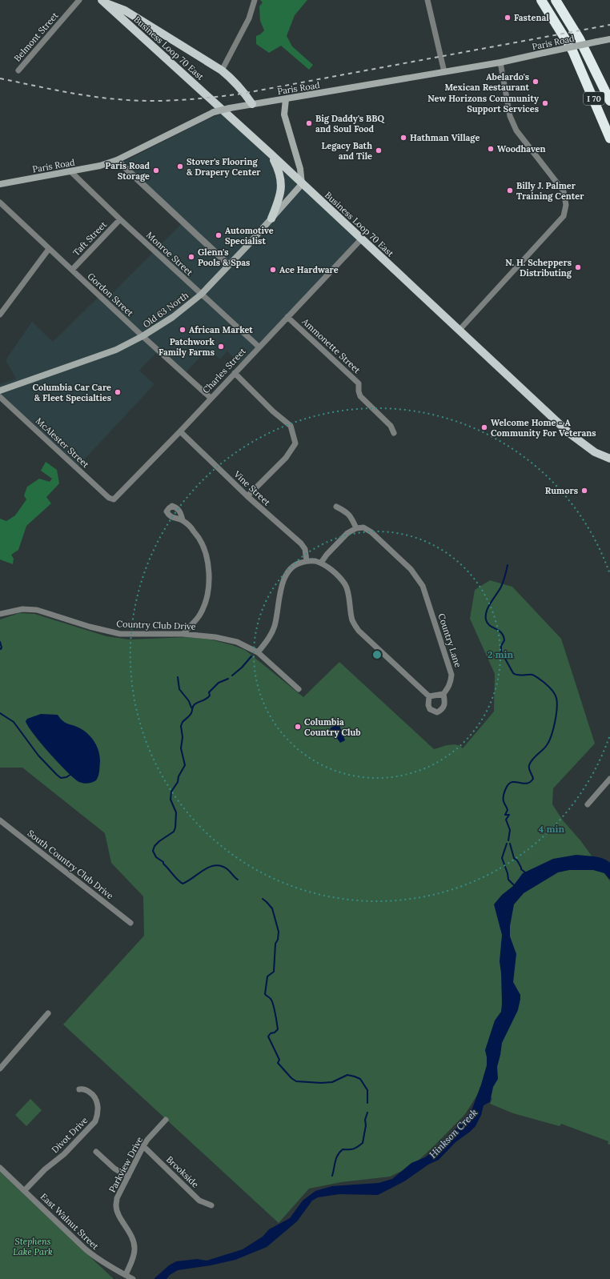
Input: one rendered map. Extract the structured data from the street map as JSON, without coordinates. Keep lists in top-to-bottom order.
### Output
{
  "streets": {
    "highway": ["I 70"],
    "main road": ["Paris Road", "Business Loop 70 East", "Old 63 North"],
    "street": [
      "Belmont Street",
      "Taft Street",
      "Monroe Street",
      "Gordon Street",
      "Ammonette Street",
      "Charles Street",
      "McAlester Street",
      "Vine Street",
      "Country Club Drive",
      "Country Lane",
      "South Country Club Drive",
      "Divot Drive",
      "Parkview Drive",
      "Brookside",
      "East Walnut Street"
    ]
  },
  "crossings": [
    ["Paris Road", "Monroe Street"],
    ["Business Loop 70 East", "Old 63 North"],
    ["Business Loop 70 East", "Charles Street"],
    ["Taft Street", "Monroe Street"],
    ["Taft Street", "Gordon Street"],
    ["Monroe Street", "Old 63 North"],
    ["Monroe Street", "Charles Street"],
    ["Gordon Street", "Old 63 North"],
    ["Gordon Street", "Charles Street"],
    ["Ammonette Street", "Charles Street"],
    ["Charles Street", "McAlester Street"],
    ["Charles Street", "Vine Street"],
    ["Divot Drive", "East Walnut Street"],
    ["Parkview Drive", "Brookside"],
    ["Parkview Drive", "East Walnut Street"]
  ],
  "water": ["Hinkson Creek"],
  "parks": ["Stephens Lake Park"],
  "places": [
    "Fastenal",
    "Abelardo's Mexican Restaurant",
    "New Horizons Community Support Services",
    "Big Daddy's BBQ and Soul Food",
    "Hathman Village",
    "Woodhaven",
    "Legacy Bath and Tile",
    "Stover's Flooring & Drapery Center",
    "Paris Road Storage",
    "Billy J. Palmer Training Center",
    "Automotive Specialist",
    "Glenn's Pools & Spas",
    "N. H. Scheppers Distributing",
    "Ace Hardware",
    "African Market",
    "Patchwork Family Farms",
    "Columbia Car Care & Fleet Specialties",
    "Welcome Home - A Community For Veterans",
    "Rumors",
    "Columbia Country Club"
  ],
  "rings": ["2 min", "4 min"]
}
